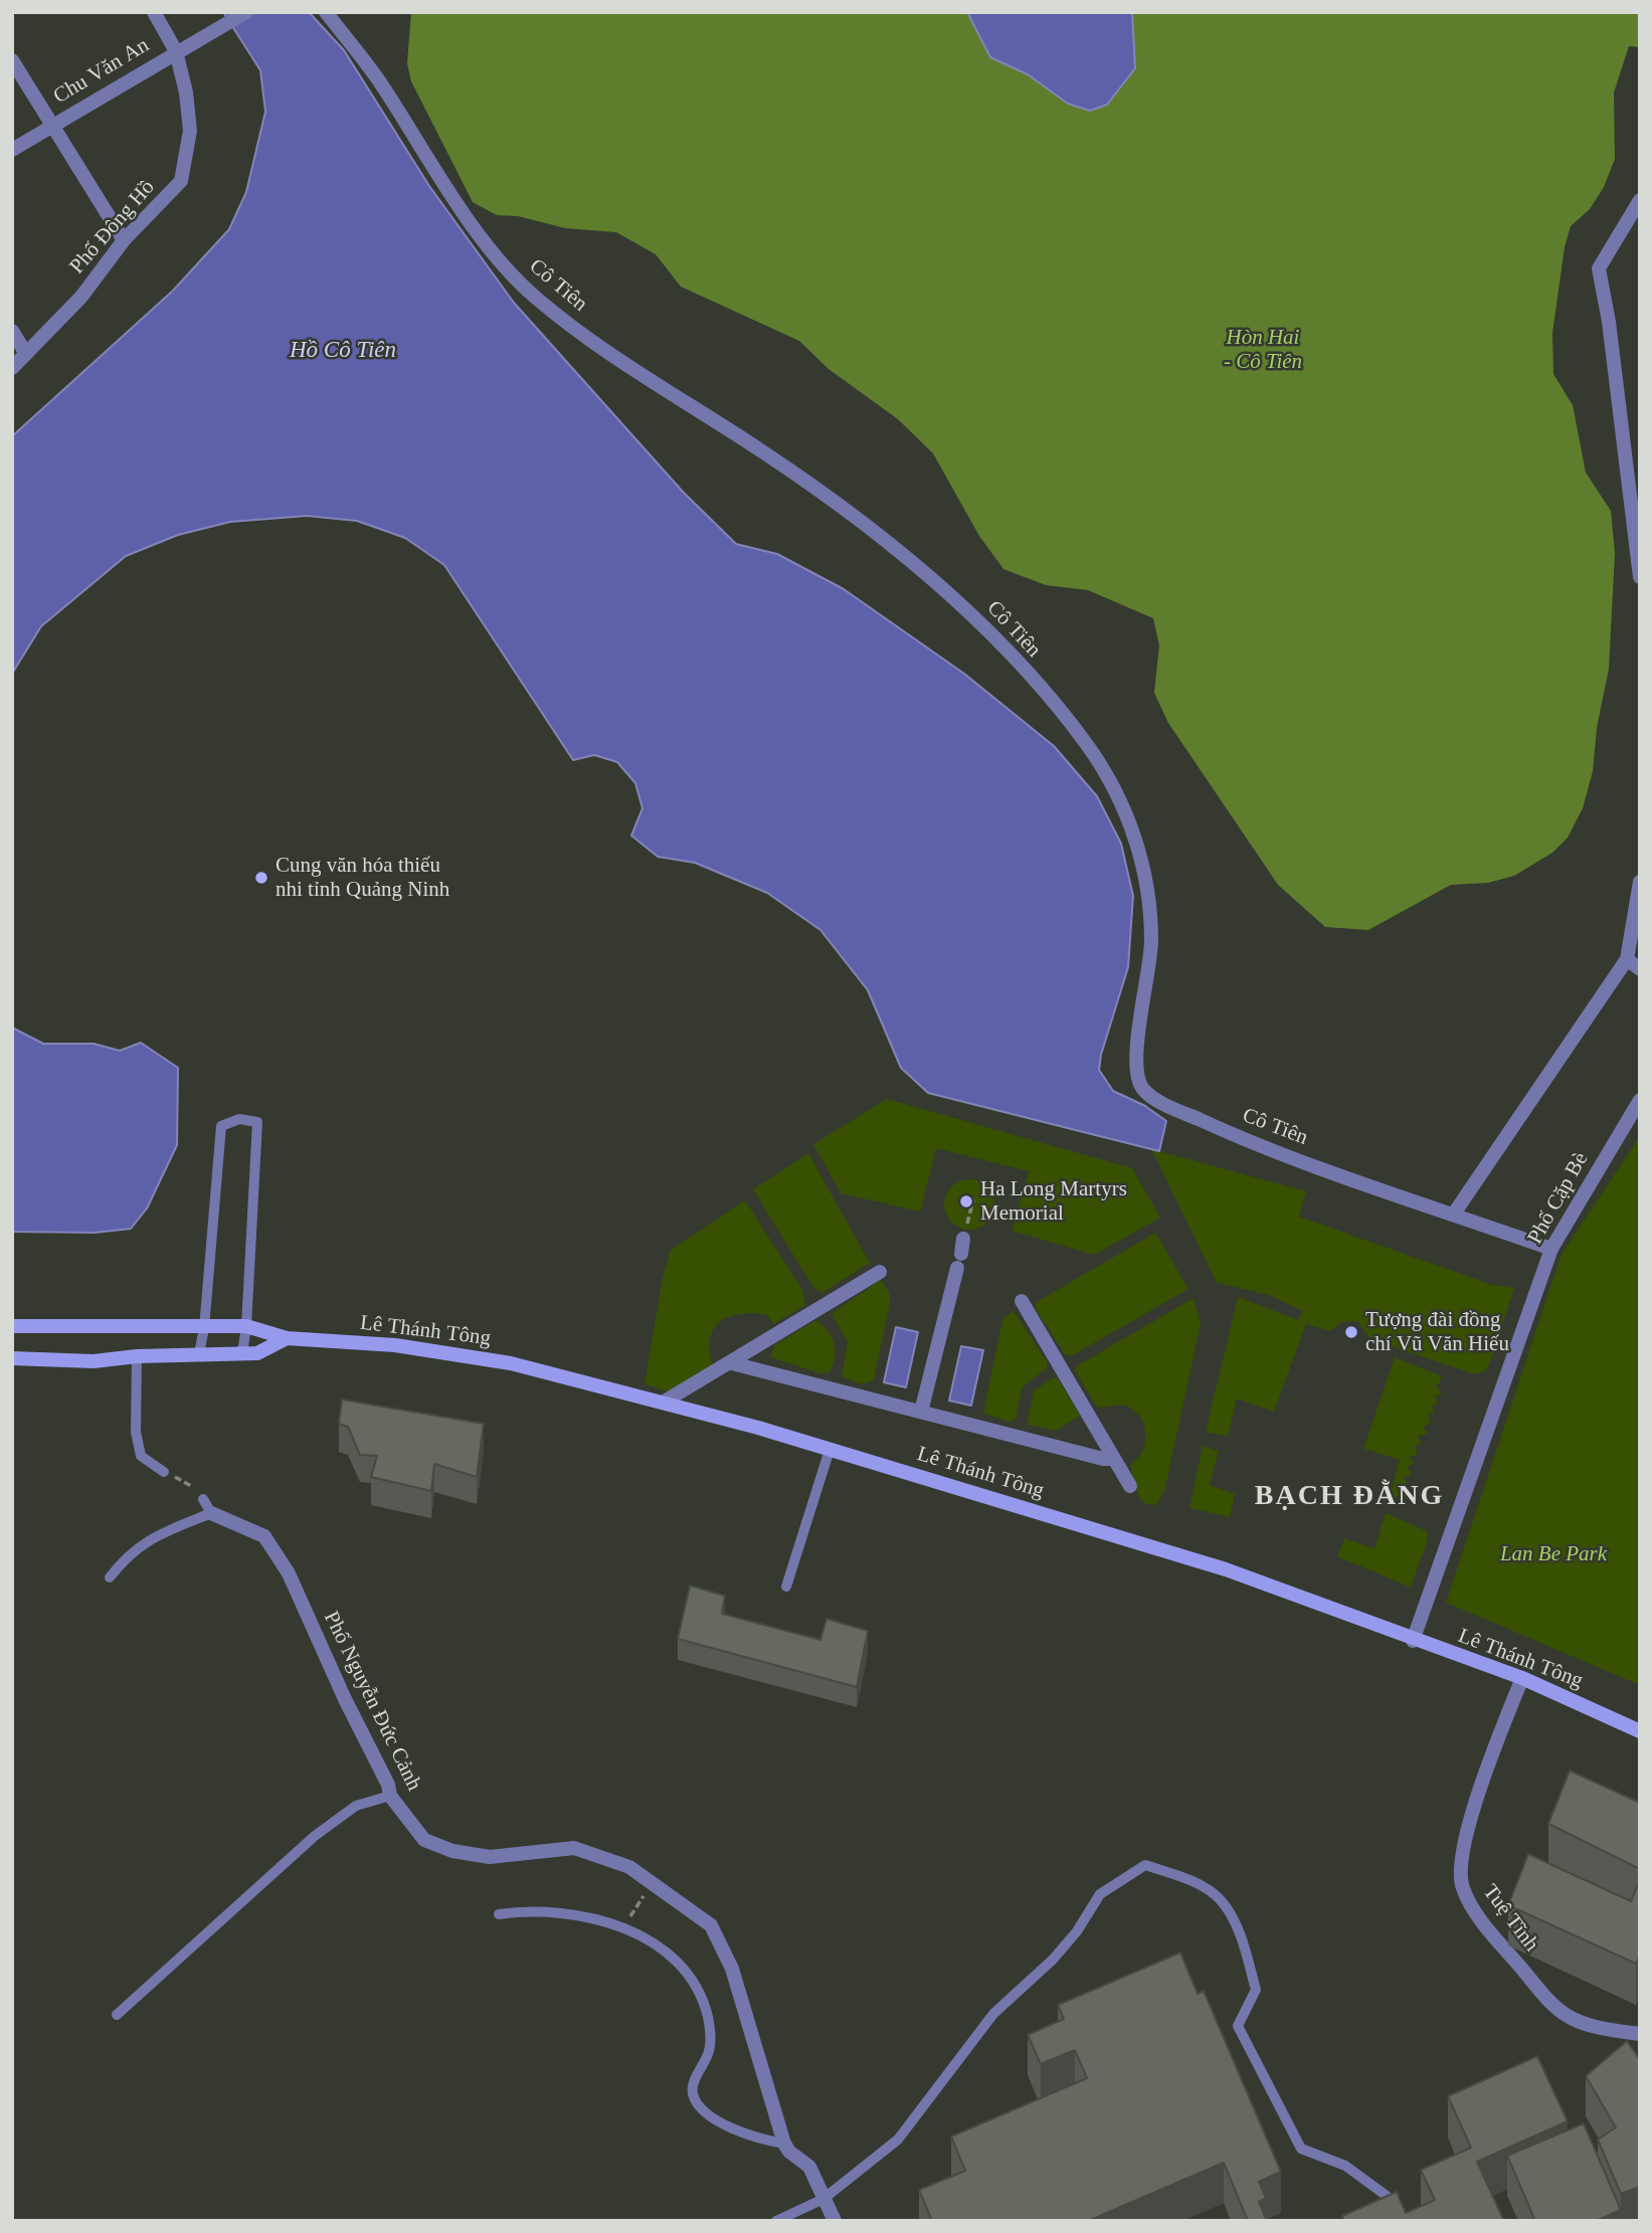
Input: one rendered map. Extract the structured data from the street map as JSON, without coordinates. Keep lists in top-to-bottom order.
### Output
{
  "streets": {
    "main road": ["Lê Thánh Tông"],
    "street": [
      "Chu Văn An",
      "Phố Đông Hồ",
      "Cô Tiên",
      "Phố Cặp Bè",
      "Phố Nguyễn Đức Cảnh",
      "Tuệ Tĩnh"
    ]
  },
  "crossings": [
    ["Chu Văn An", "Phố Đông Hồ"],
    ["Cô Tiên", "Phố Cặp Bè"],
    ["Phố Cặp Bè", "Lê Thánh Tông"],
    ["Lê Thánh Tông", "Tuệ Tĩnh"]
  ],
  "districts": ["BẠCH ĐẰNG"],
  "water": ["Hồ Cô Tiên"],
  "parks": ["Hòn Hai - Cô Tiên", "Lan Be Park"],
  "places": ["Cung văn hóa thiếu nhi tỉnh Quảng Ninh", "Ha Long Martyrs Memorial", "Tượng đài đồng chí Vũ Văn Hiếu"]
}
